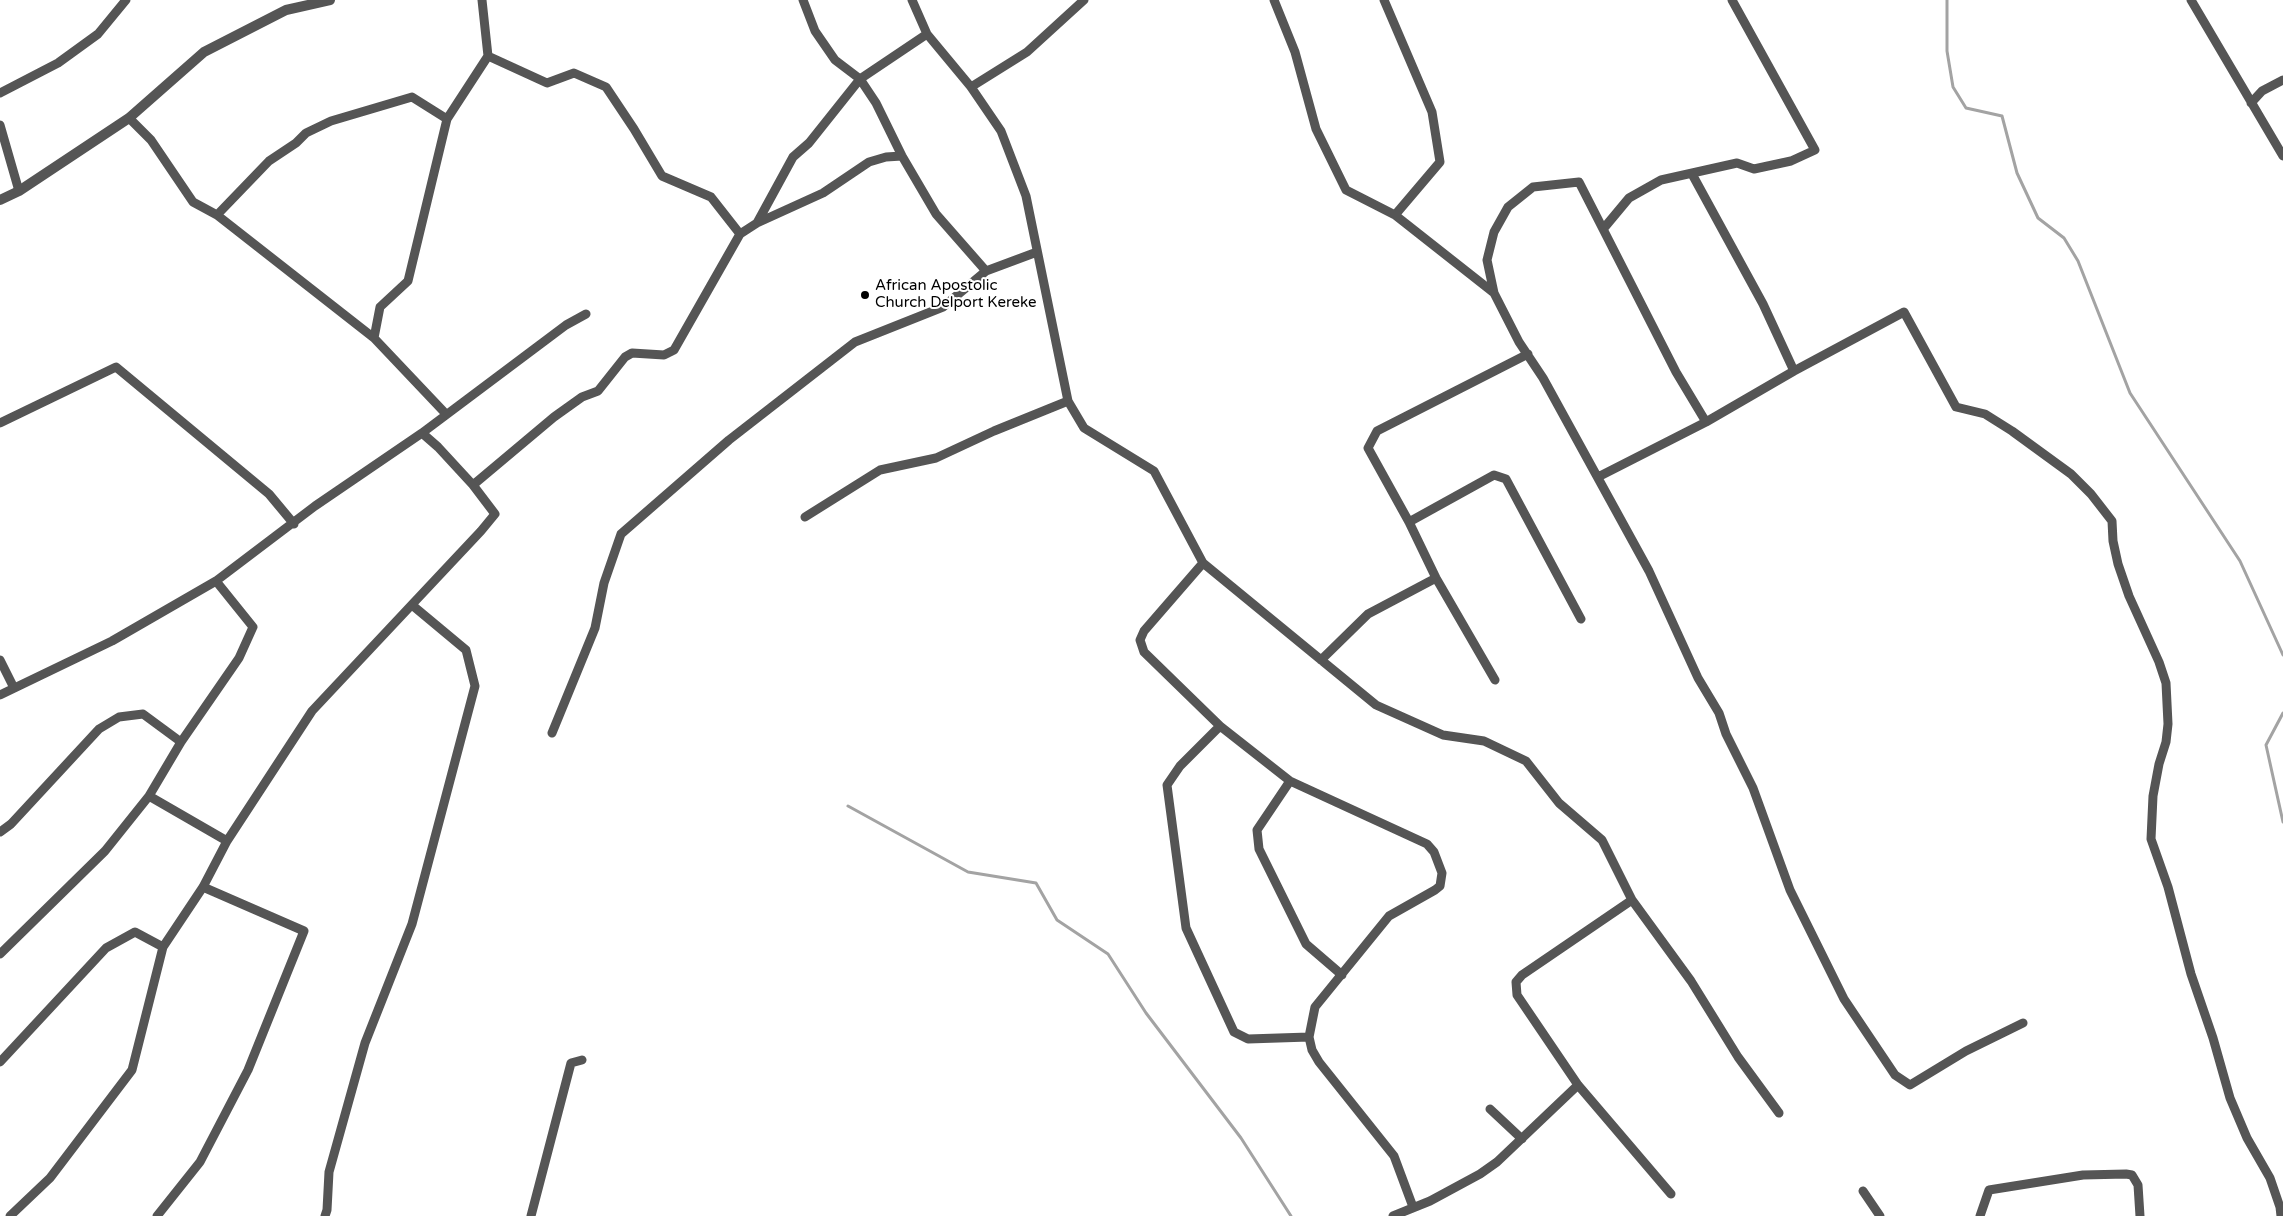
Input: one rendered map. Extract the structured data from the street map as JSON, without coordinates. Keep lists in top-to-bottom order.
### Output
{
  "places": ["African Apostolic Church Delport Kereke"]
}
